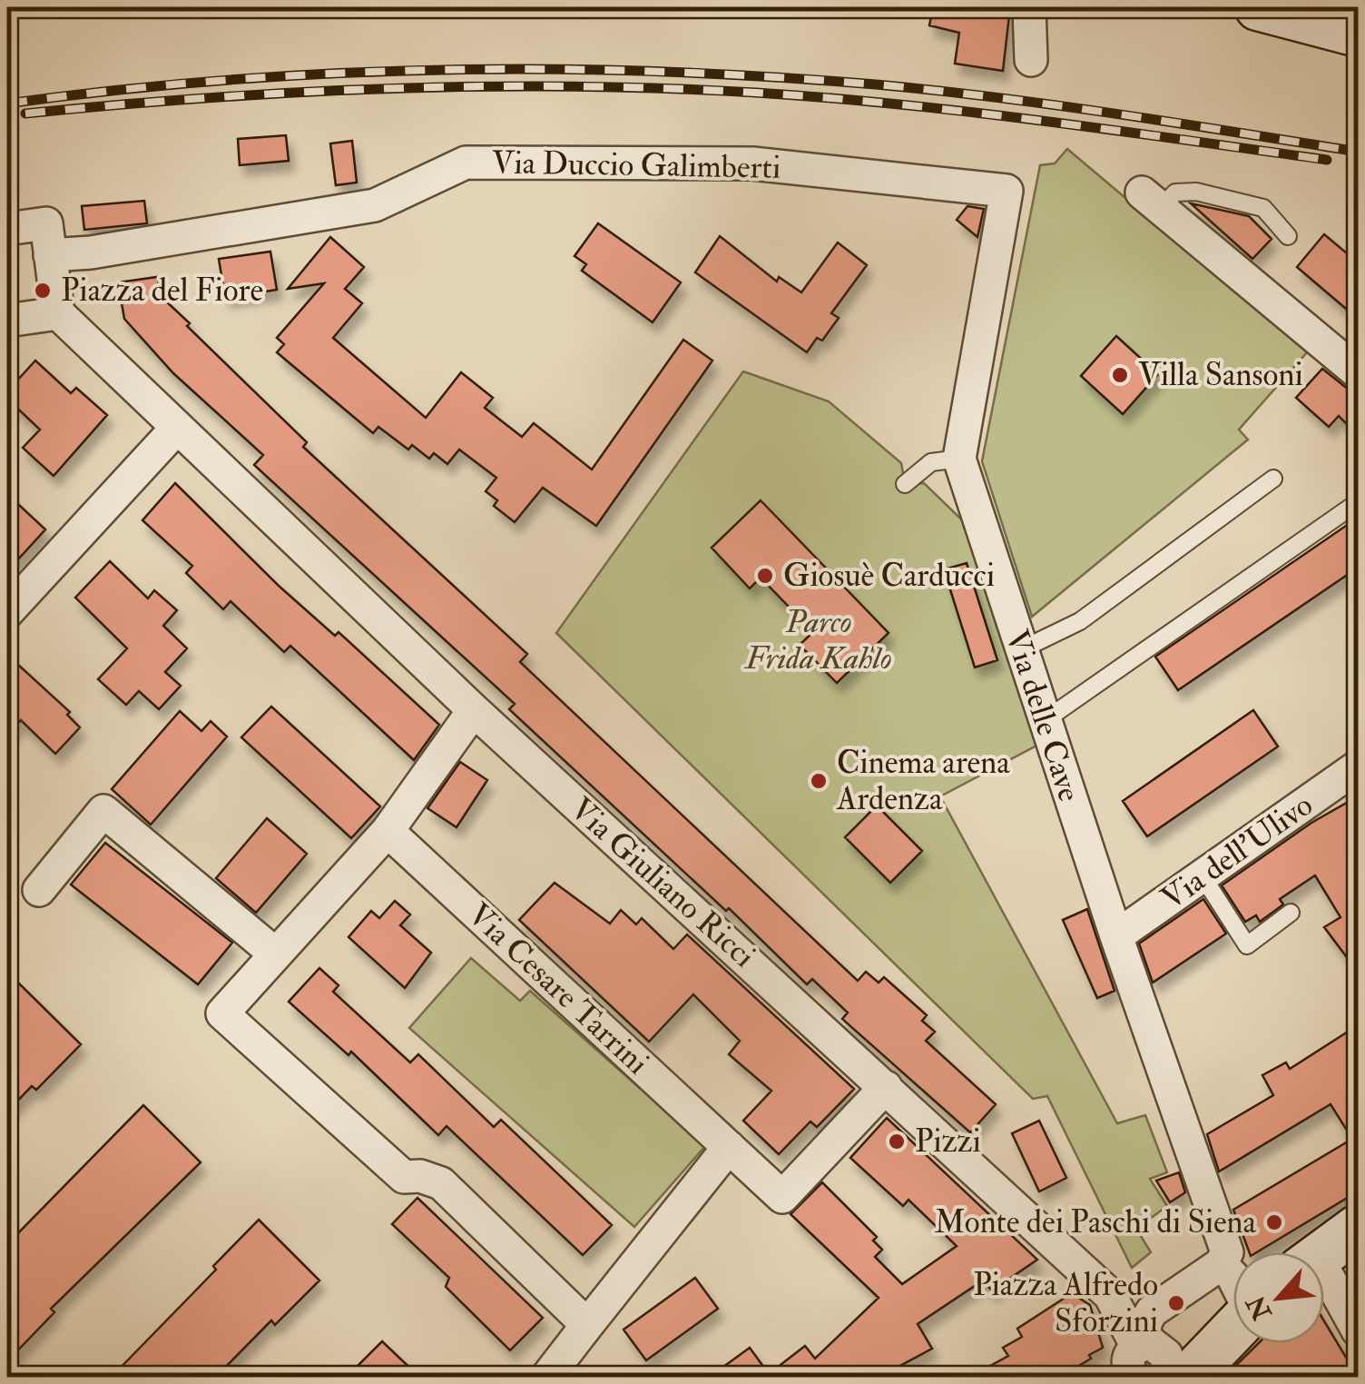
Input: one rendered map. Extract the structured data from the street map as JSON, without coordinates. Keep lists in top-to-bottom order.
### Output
{
  "streets": {
    "street": [
      "Via Duccio Galimberti",
      "Via delle Cave",
      "Via dell'Ulivo",
      "Via Giuliano Ricci",
      "Via Cesare Tarrini"
    ]
  },
  "crossings": [
    ["Via Duccio Galimberti", "Via delle Cave"],
    ["Via delle Cave", "Via dell'Ulivo"],
    ["Via Giuliano Ricci", "Via Cesare Tarrini"]
  ],
  "parks": ["Parco Frida Kahlo"],
  "places": [
    "Piazza del Fiore",
    "Villa Sansoni",
    "Giosuè Carducci",
    "Cinema arena Ardenza",
    "Pizzi",
    "Monte dei Paschi di Siena",
    "Piazza Alfredo Sforzini"
  ],
  "north": "bottom left"
}
